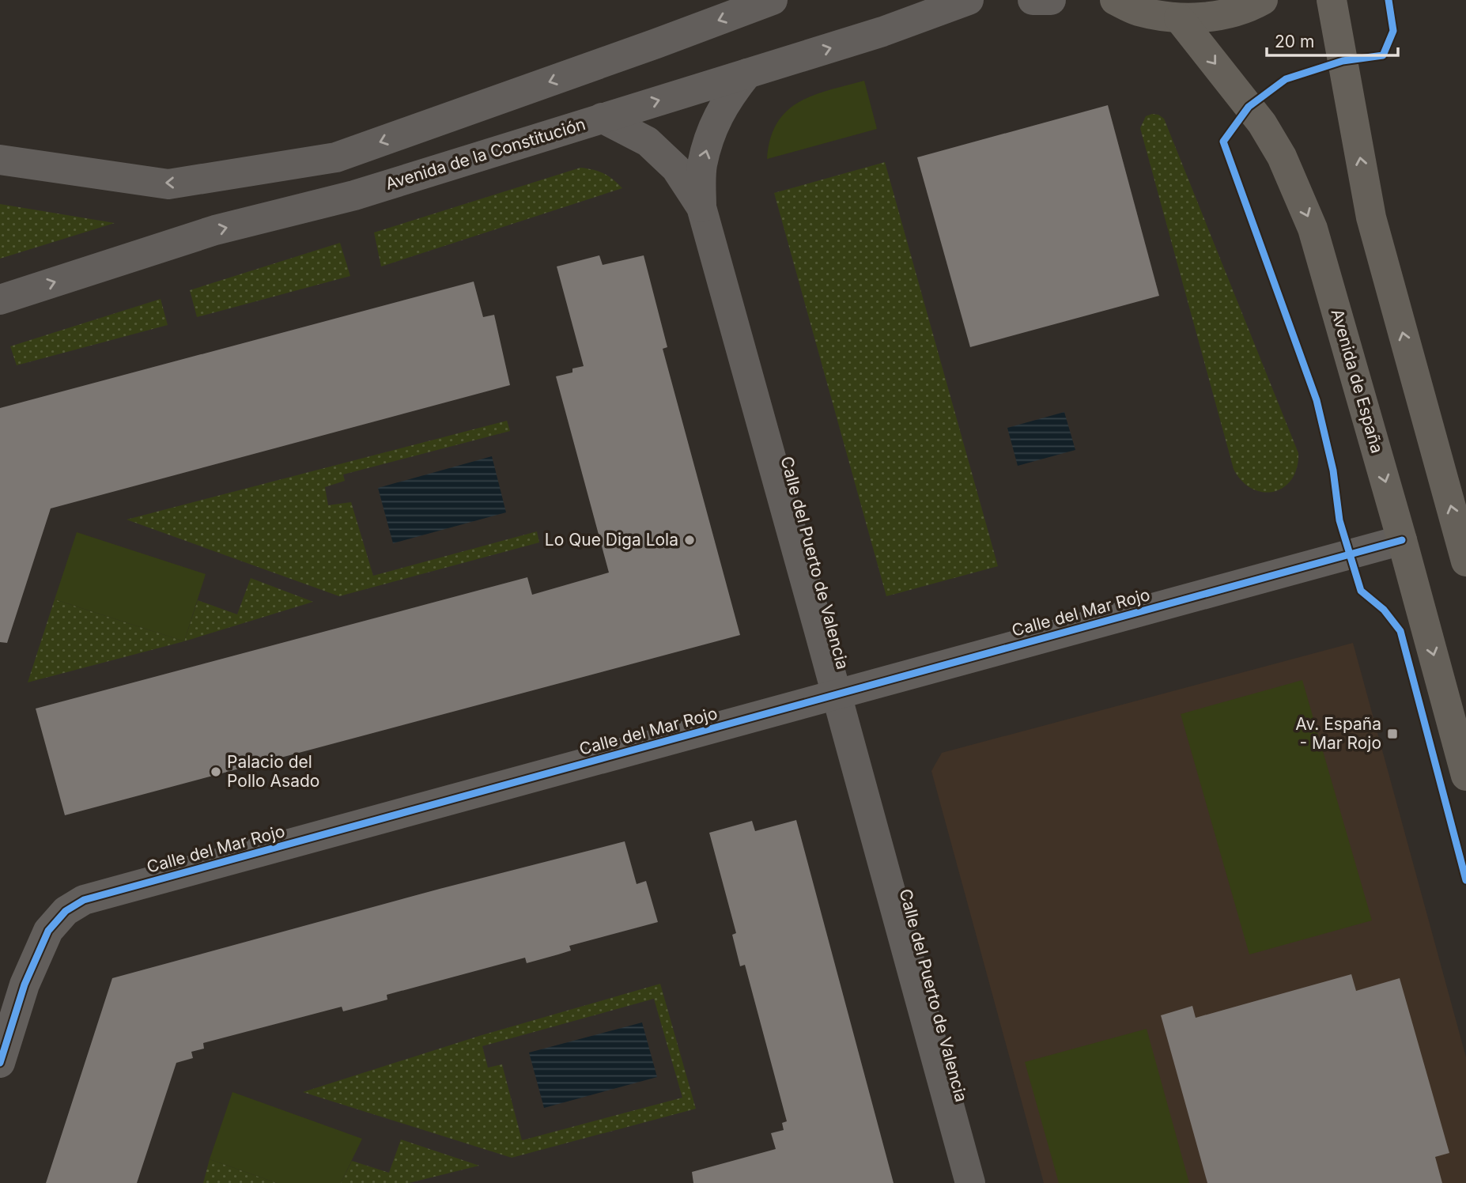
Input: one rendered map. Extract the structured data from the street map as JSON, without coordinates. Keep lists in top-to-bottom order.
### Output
{
  "streets": {
    "main road": ["Avenida de España"],
    "street": ["Avenida de la Constitución", "Calle del Puerto de Valencia", "Calle del Mar Rojo"]
  },
  "crossings": [
    ["Avenida de la Constitución", "Calle del Puerto de Valencia"],
    ["Avenida de España", "Calle del Mar Rojo"],
    ["Calle del Puerto de Valencia", "Calle del Mar Rojo"]
  ],
  "places": {
    "other": ["Lo Que Diga Lola", "Palacio del Pollo Asado"],
    "transit": ["Av. España - Mar Rojo"]
  },
  "scale_bar": "20 m"
}
